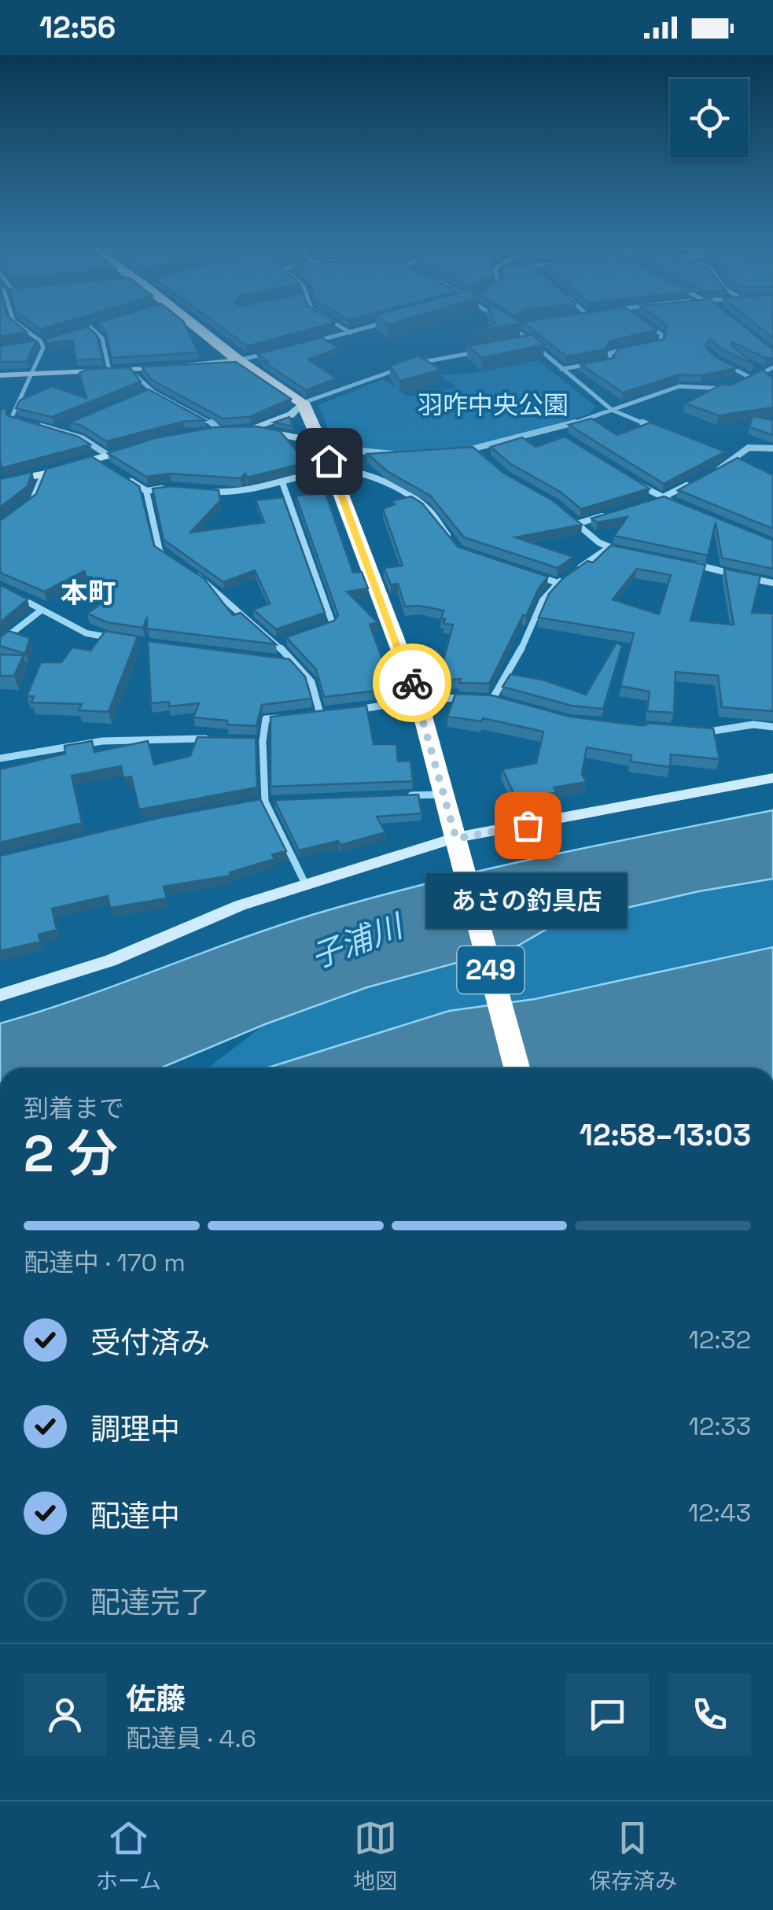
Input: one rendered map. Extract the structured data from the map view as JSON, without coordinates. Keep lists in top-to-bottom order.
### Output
{
  "streets": {
    "highway": ["249"]
  },
  "districts": ["本町"],
  "water": ["子浦川"],
  "parks": ["羽咋中央公園"],
  "places": ["あさの釣具店"],
  "page": {
    "status": "12:56",
    "bubble": "あさの釣具店",
    "heading": ["2 分", "到着まで", "12:58–13:03"],
    "panel": ["佐藤", "配達員 · 4.6"],
    "bar": "配達中 · 170 m",
    "list": [
      ["受付済み", "12:32"],
      ["調理中", "12:33"],
      ["配達中", "12:43"],
      "配達完了"
    ],
    "tabs": ["ホーム", "地図", "保存済み"]
  }
}
